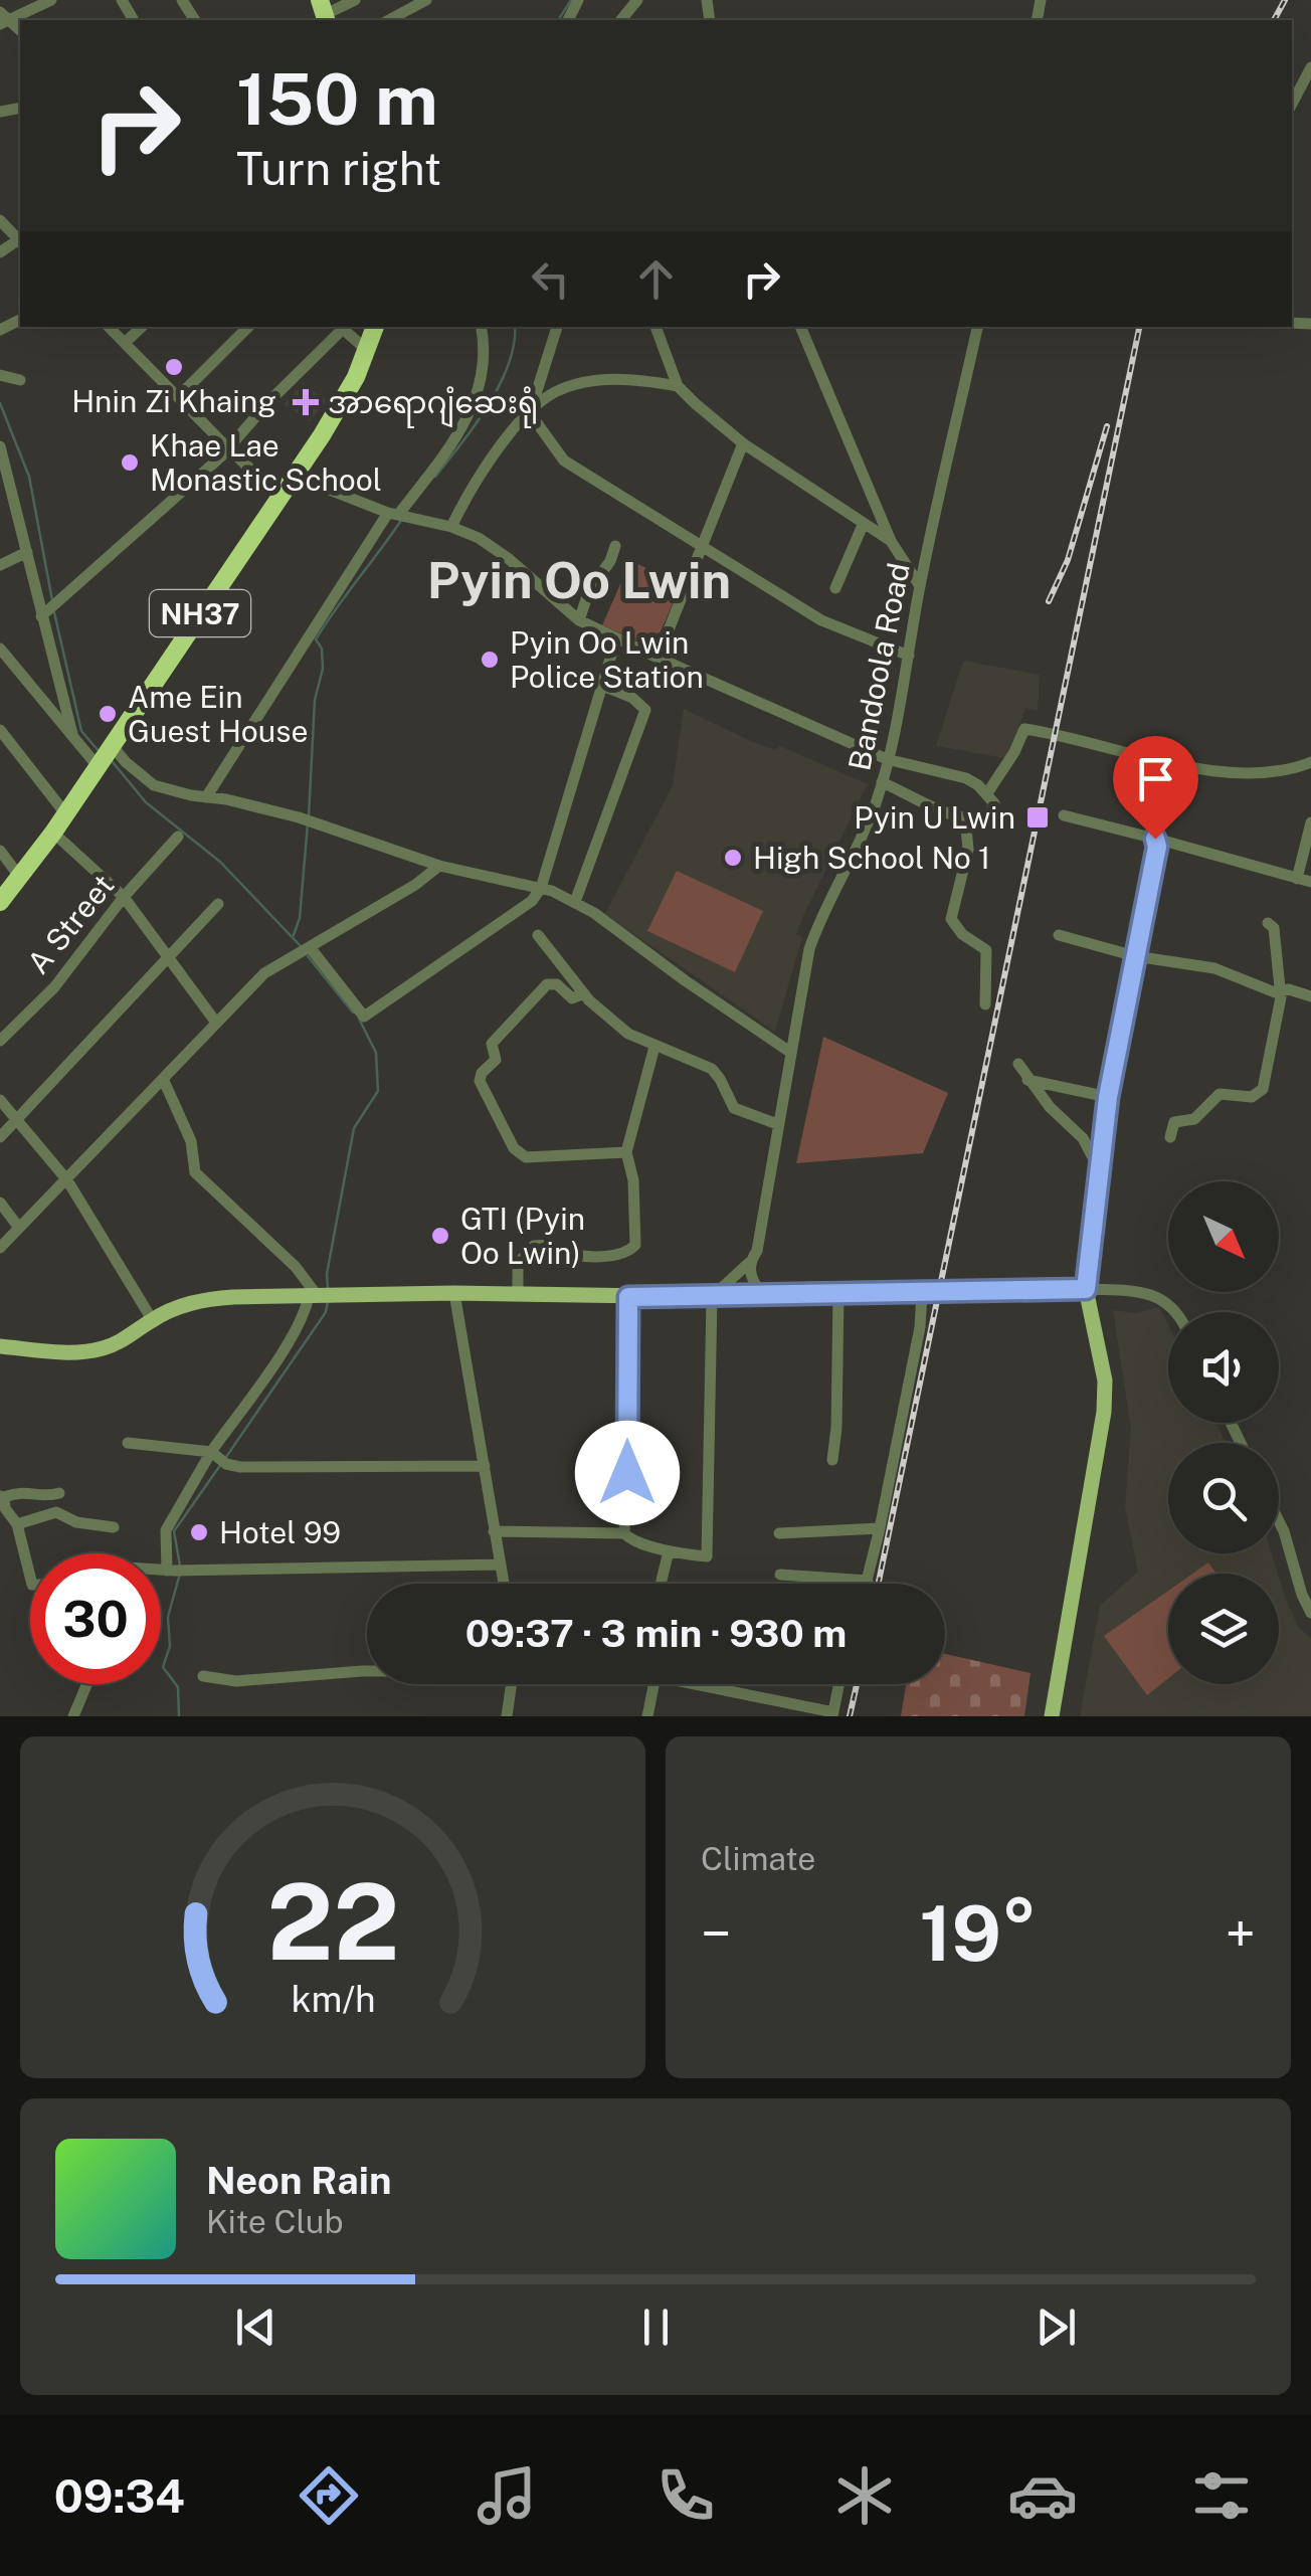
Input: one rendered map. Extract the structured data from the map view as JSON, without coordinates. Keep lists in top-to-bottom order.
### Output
{
  "streets": {
    "highway": ["NH37"],
    "street": ["Bandoola Road", "A Street"]
  },
  "districts": ["Pyin Oo Lwin"],
  "places": {
    "other": [
      "Hnin Zi Khaing",
      "Khae Lae Monastic School",
      "Pyin Oo Lwin Police Station",
      "Ame Ein Guest House",
      "High School No 1",
      "GTI (Pyin Oo Lwin)",
      "Hotel 99"
    ],
    "health": ["အာရောဂျံဆေးရုံ"],
    "transit": ["Pyin U Lwin"]
  },
  "north": "bottom right",
  "page": {
    "turn": ["150 m", "Turn right"],
    "limit": "30",
    "trip": "09:37 · 3 min · 930 m",
    "tile": "Climate",
    "heat": ["−", "19°", "+"],
    "song": ["Neon Rain", "Kite Club"],
    "tabs": "09:34",
    "gauge": ["22", "km/h"]
  }
}
